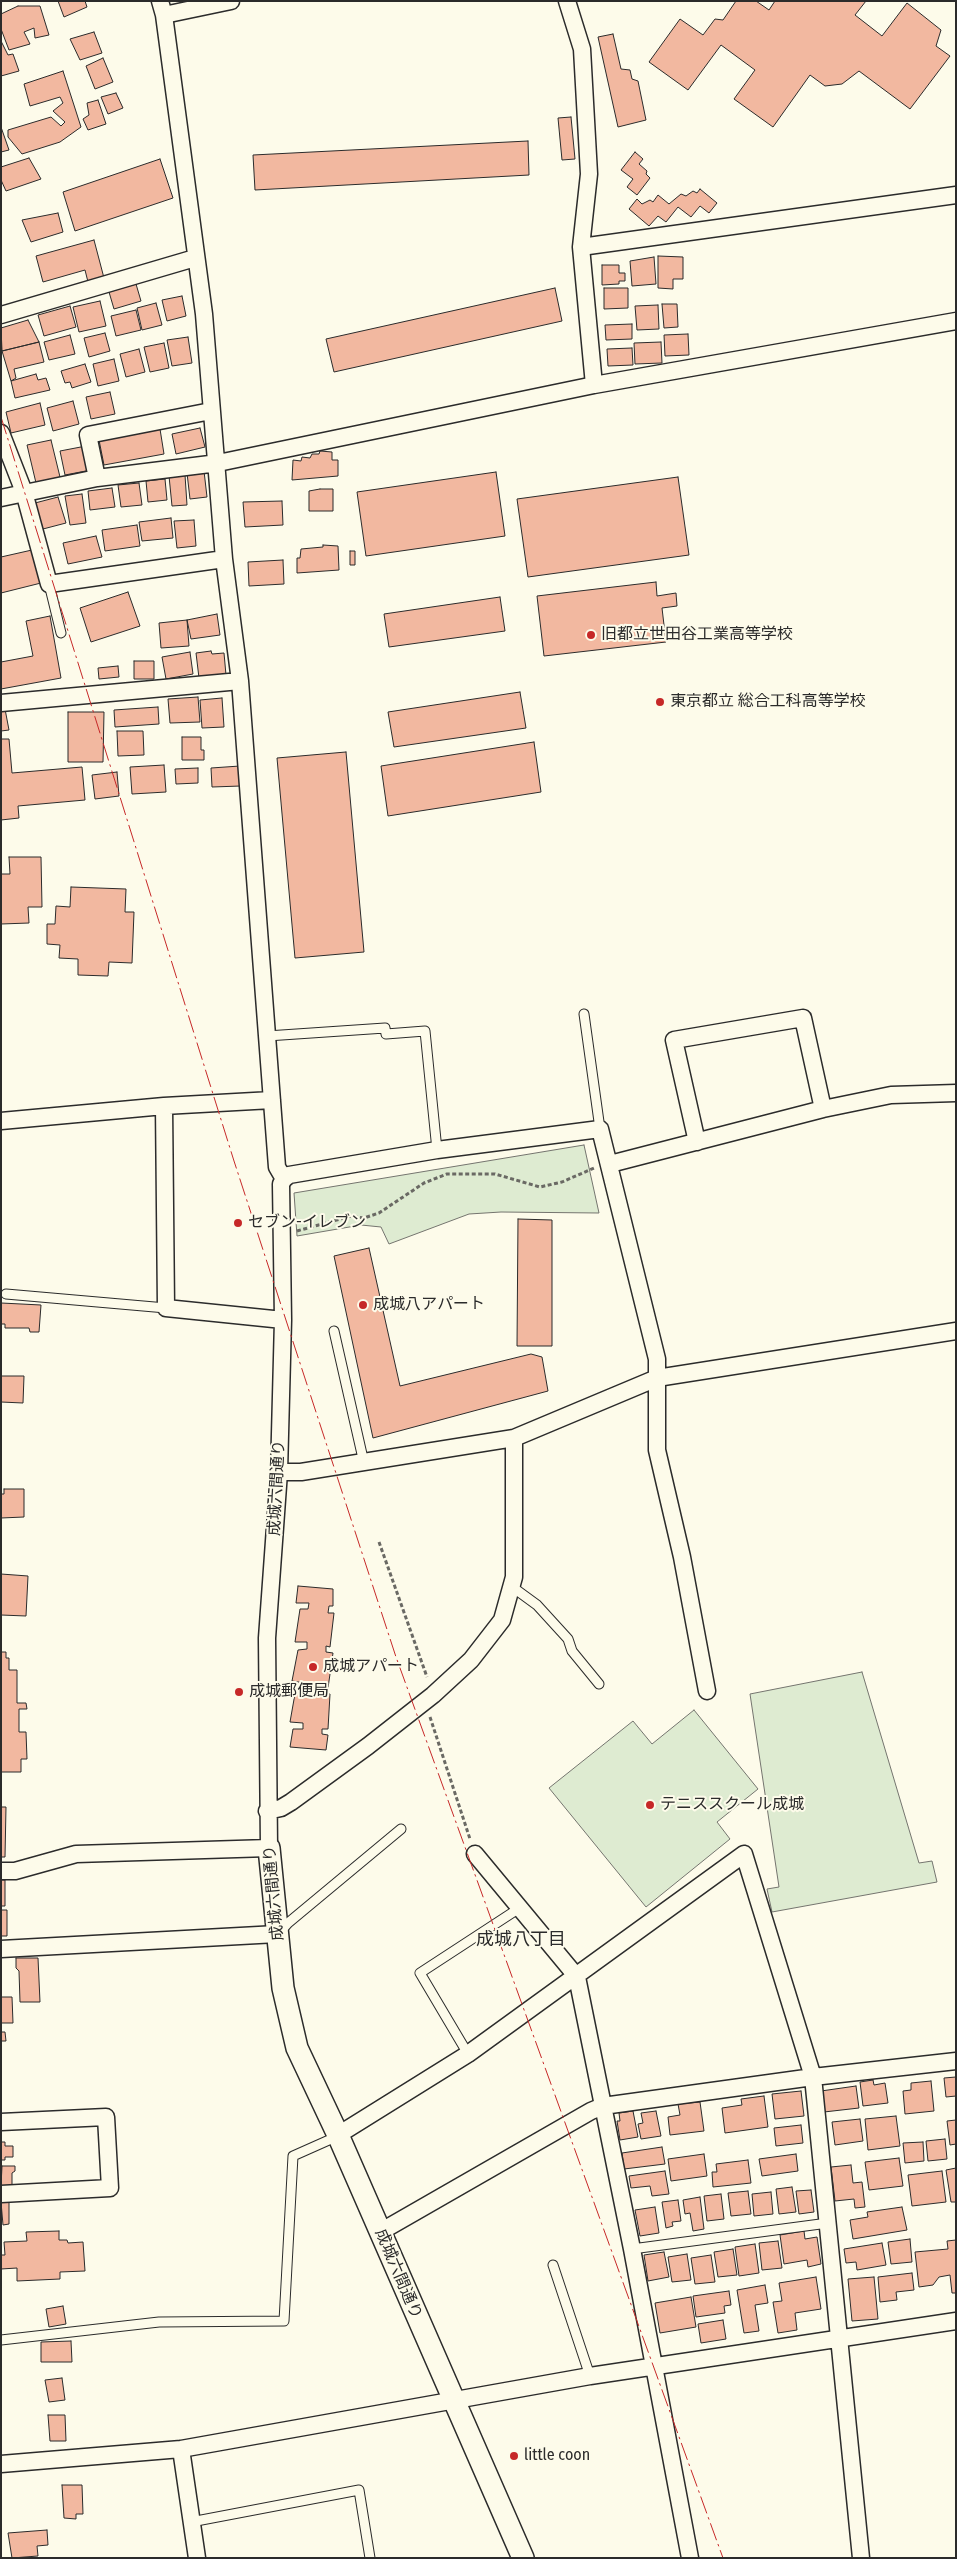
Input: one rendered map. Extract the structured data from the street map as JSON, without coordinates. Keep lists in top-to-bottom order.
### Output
{
  "streets": {
    "street": ["成城六間通り"]
  },
  "districts": ["成城八丁目"],
  "places": [
    "旧都立世田谷工業高等学校",
    "東京都立 総合工科高等学校",
    "セブン-イレブン",
    "成城八アパート",
    "成城アパート",
    "成城郵便局",
    "テニススクール成城",
    "little coon"
  ]
}
